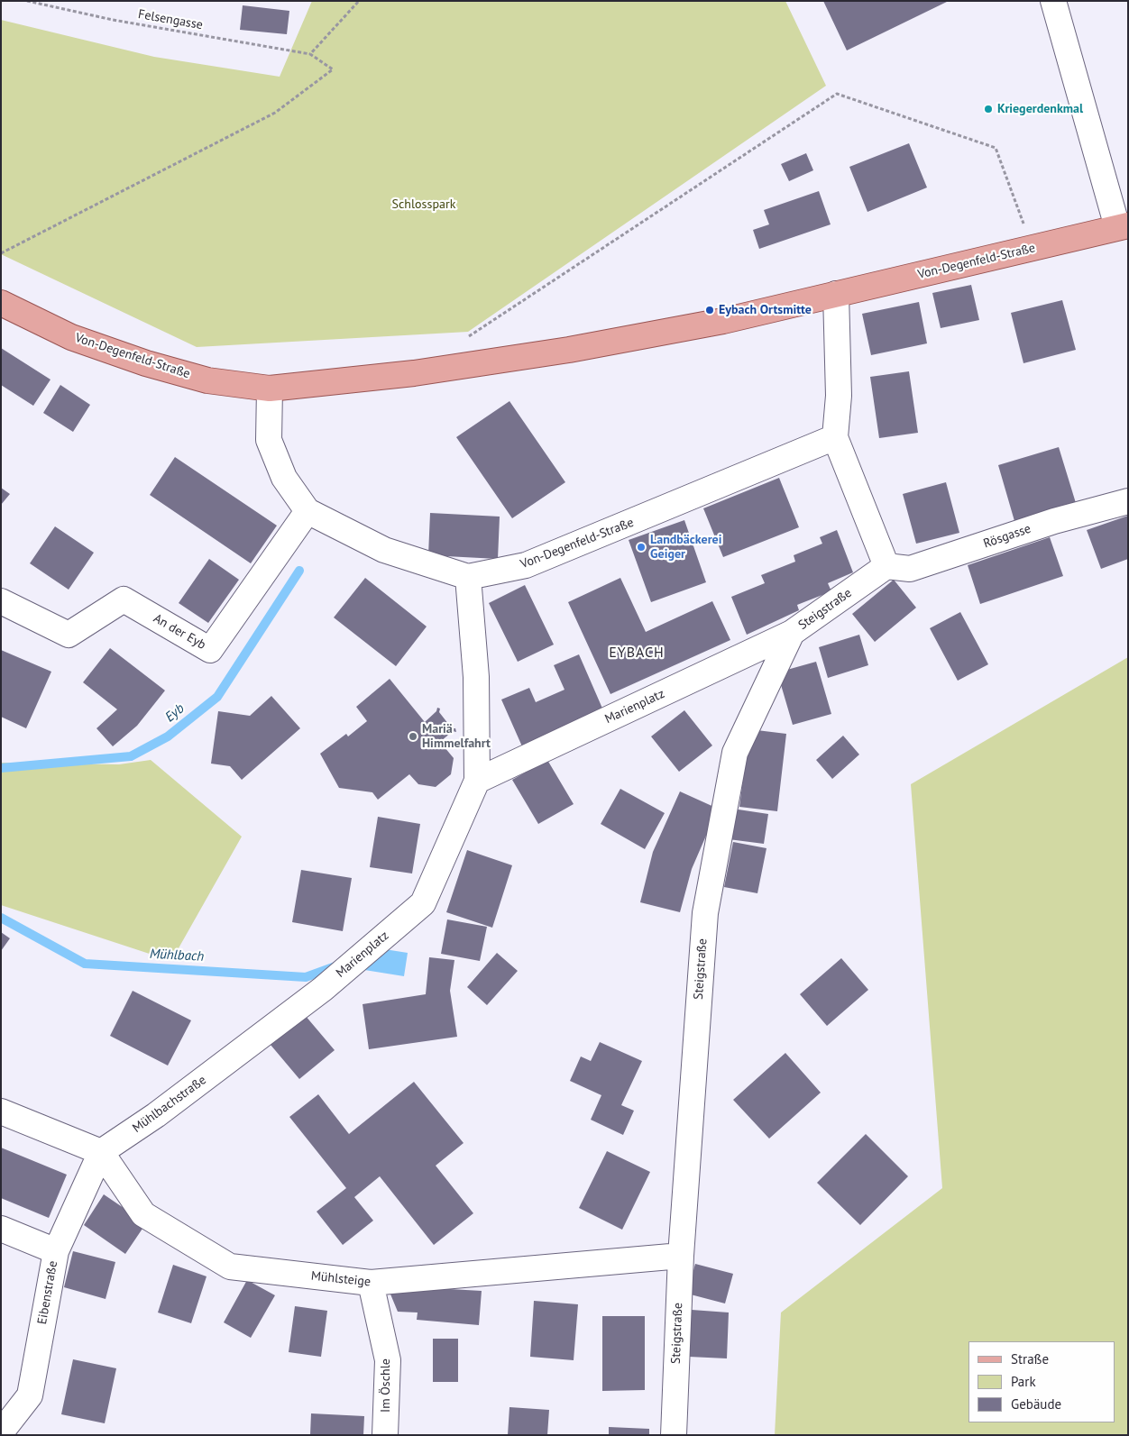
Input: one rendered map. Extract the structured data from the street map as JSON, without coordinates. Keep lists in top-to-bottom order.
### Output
{
  "streets": {
    "main road": ["Von-Degenfeld-Straße"],
    "street": [
      "Rösgasse",
      "Steigstraße",
      "An der Eyb",
      "Marienplatz",
      "Mühlbachstraße",
      "Mühlsteige",
      "Eibenstraße",
      "Im Öschle"
    ],
    "path": ["Felsengasse"]
  },
  "crossings": [
    ["Von-Degenfeld-Straße", "An der Eyb"],
    ["Von-Degenfeld-Straße", "Marienplatz"],
    ["Rösgasse", "Steigstraße"],
    ["Steigstraße", "Marienplatz"],
    ["Steigstraße", "Mühlsteige"],
    ["Marienplatz", "Mühlbachstraße"],
    ["Mühlbachstraße", "Mühlsteige"],
    ["Mühlbachstraße", "Eibenstraße"],
    ["Mühlsteige", "Eibenstraße"],
    ["Mühlsteige", "Im Öschle"]
  ],
  "districts": ["EYBACH"],
  "water": ["Eyb", "Mühlbach"],
  "parks": ["Schlosspark"],
  "places": [
    "Kriegerdenkmal",
    "Eybach Ortsmitte",
    "Landbäckerei Geiger",
    "Mariä Himmelfahrt"
  ],
  "legend": ["Straße", "Park", "Gebäude"]
}
